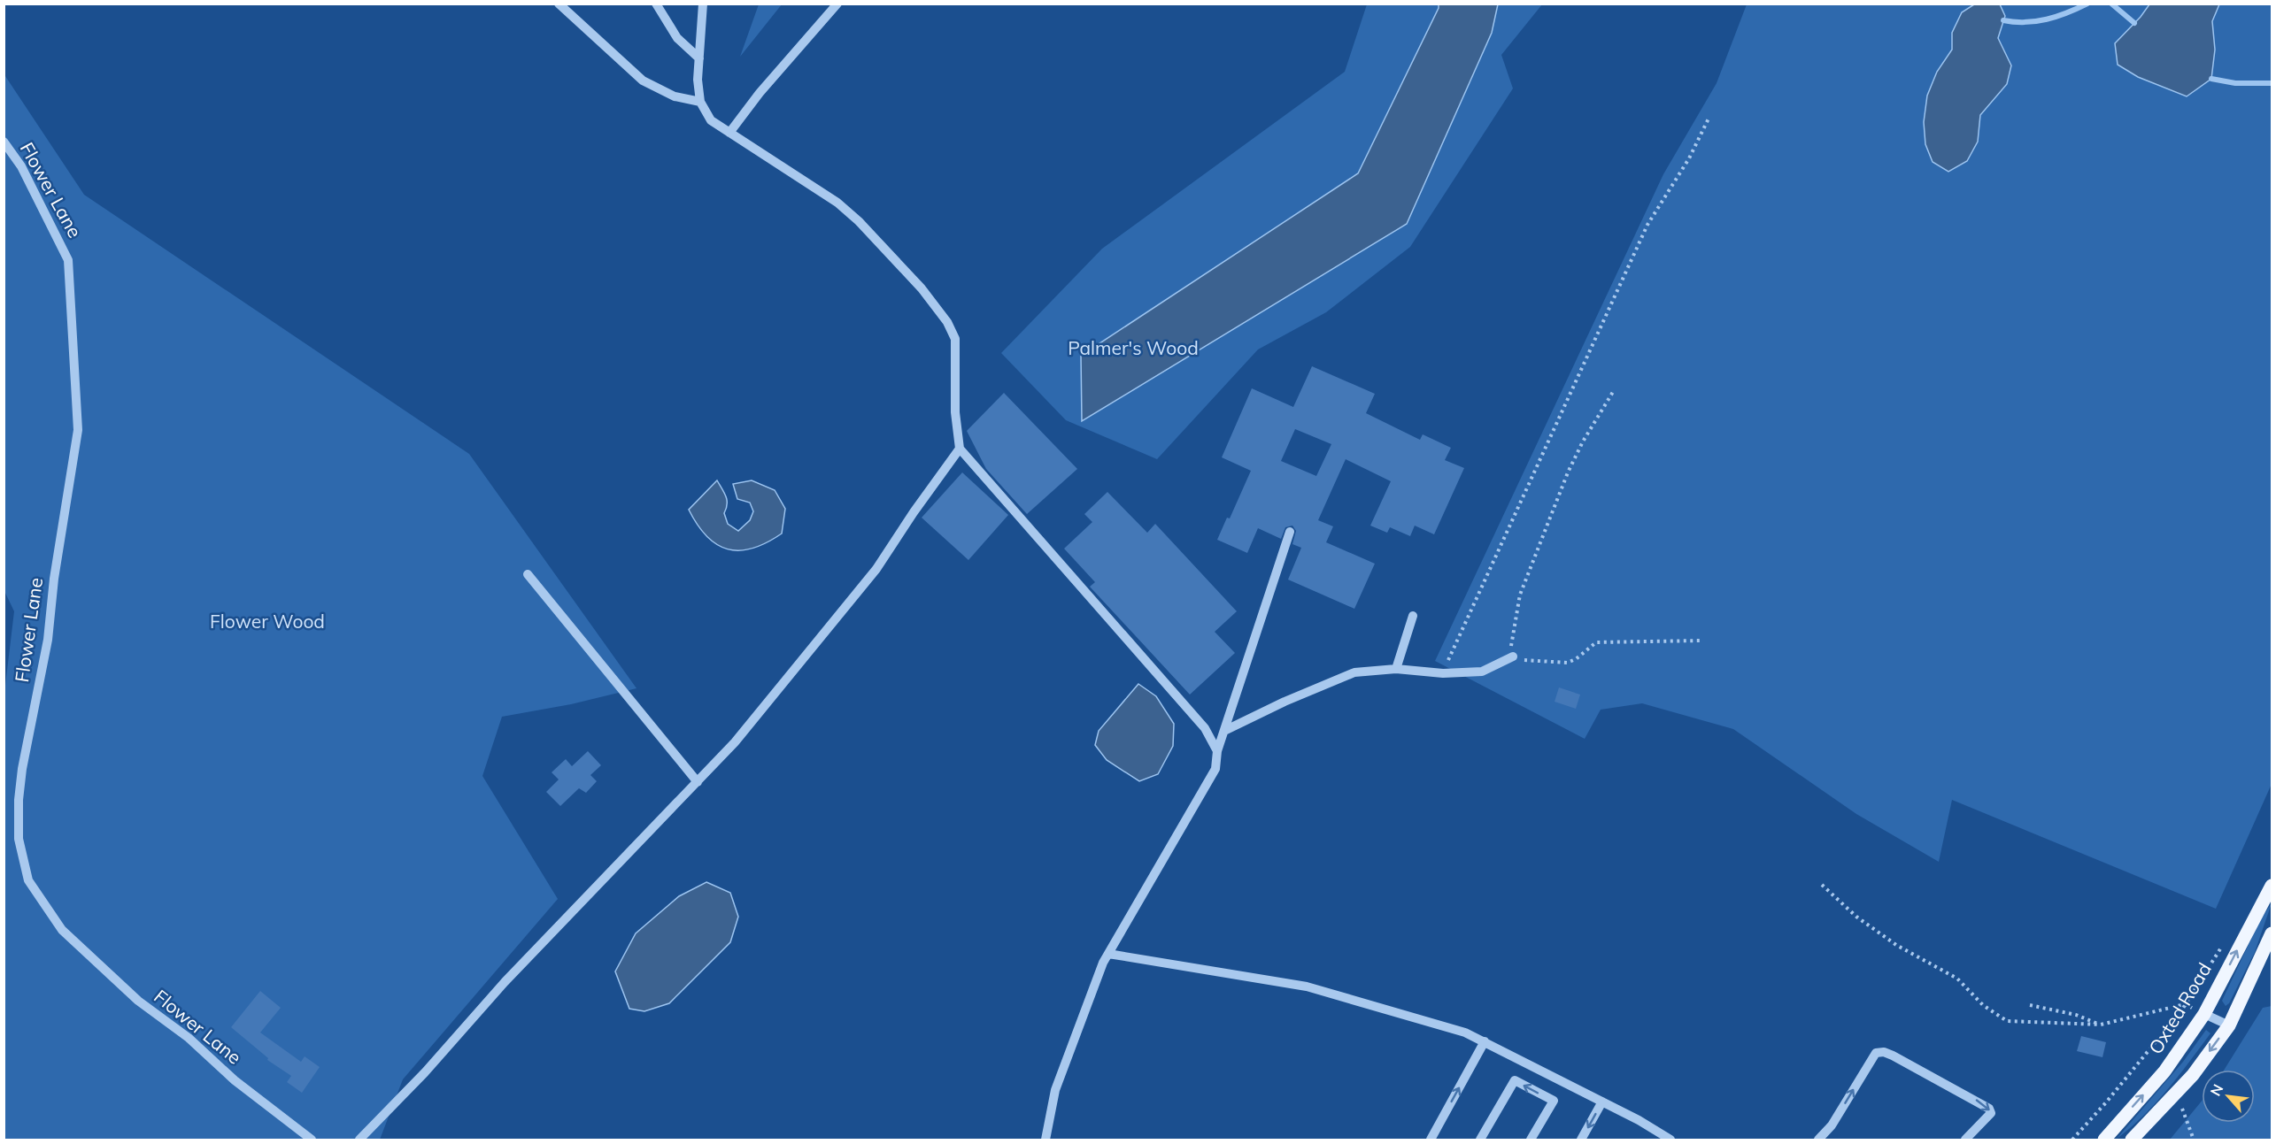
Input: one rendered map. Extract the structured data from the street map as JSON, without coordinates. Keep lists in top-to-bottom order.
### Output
{
  "streets": {
    "main road": ["Oxted Road"],
    "street": ["Flower Lane"]
  },
  "parks": ["Palmer's Wood", "Flower Wood"],
  "north": "top left"
}
